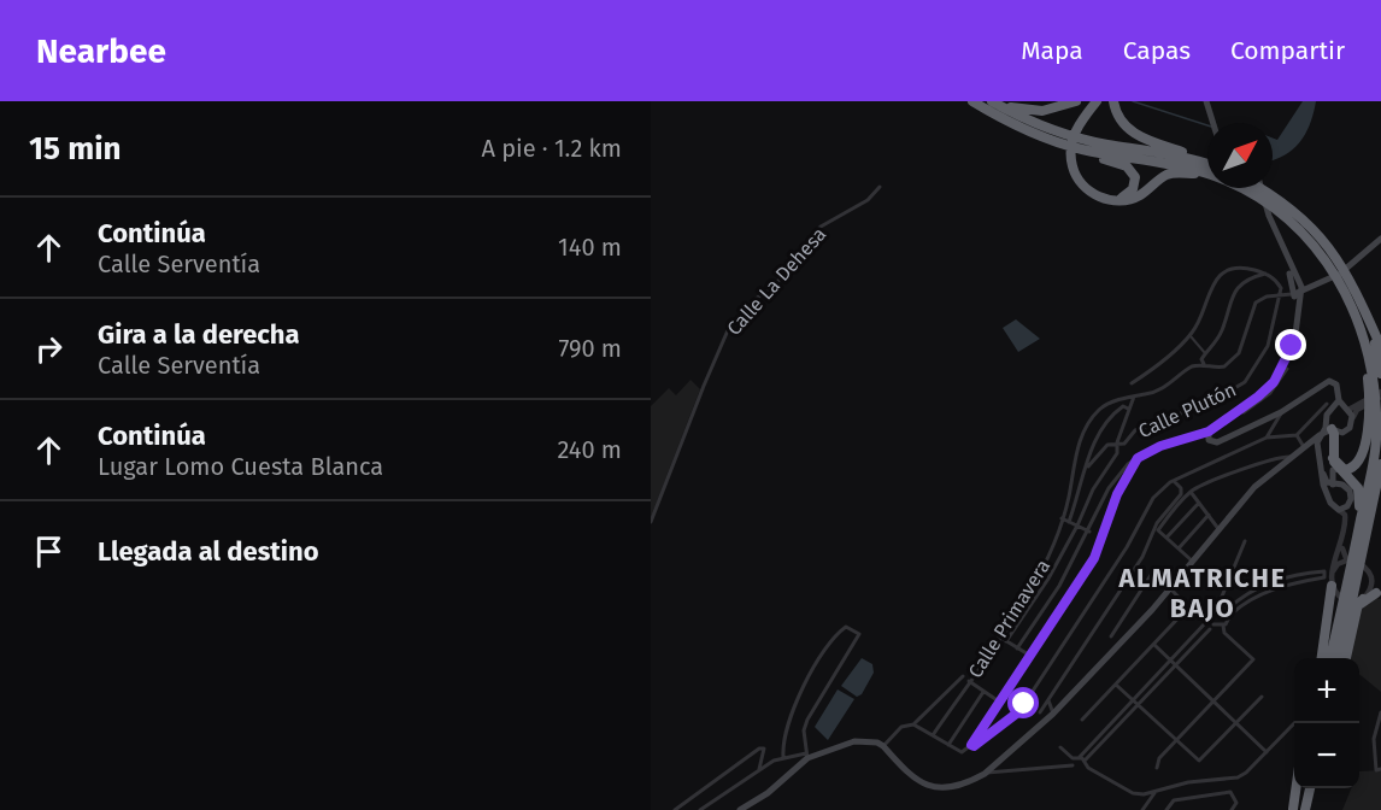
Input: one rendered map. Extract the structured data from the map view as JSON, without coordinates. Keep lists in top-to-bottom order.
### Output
{
  "streets": {
    "street": ["Calle La Dehesa", "Calle Plutón", "Calle Primavera"]
  },
  "districts": ["ALMATRICHE BAJO"],
  "north": "top right",
  "page": {
    "header": "Nearbee",
    "nav": ["Mapa", "Capas", "Compartir"],
    "heading": ["15 min", "A pie · 1.2 km"],
    "list": [
      ["Continúa", "Calle Serventía", "140 m"],
      ["Gira a la derecha", "Calle Serventía", "790 m"],
      ["Continúa", "Lugar Lomo Cuesta Blanca", "240 m"],
      "Llegada al destino"
    ],
    "map_buttons": ["+", "−"]
  }
}
